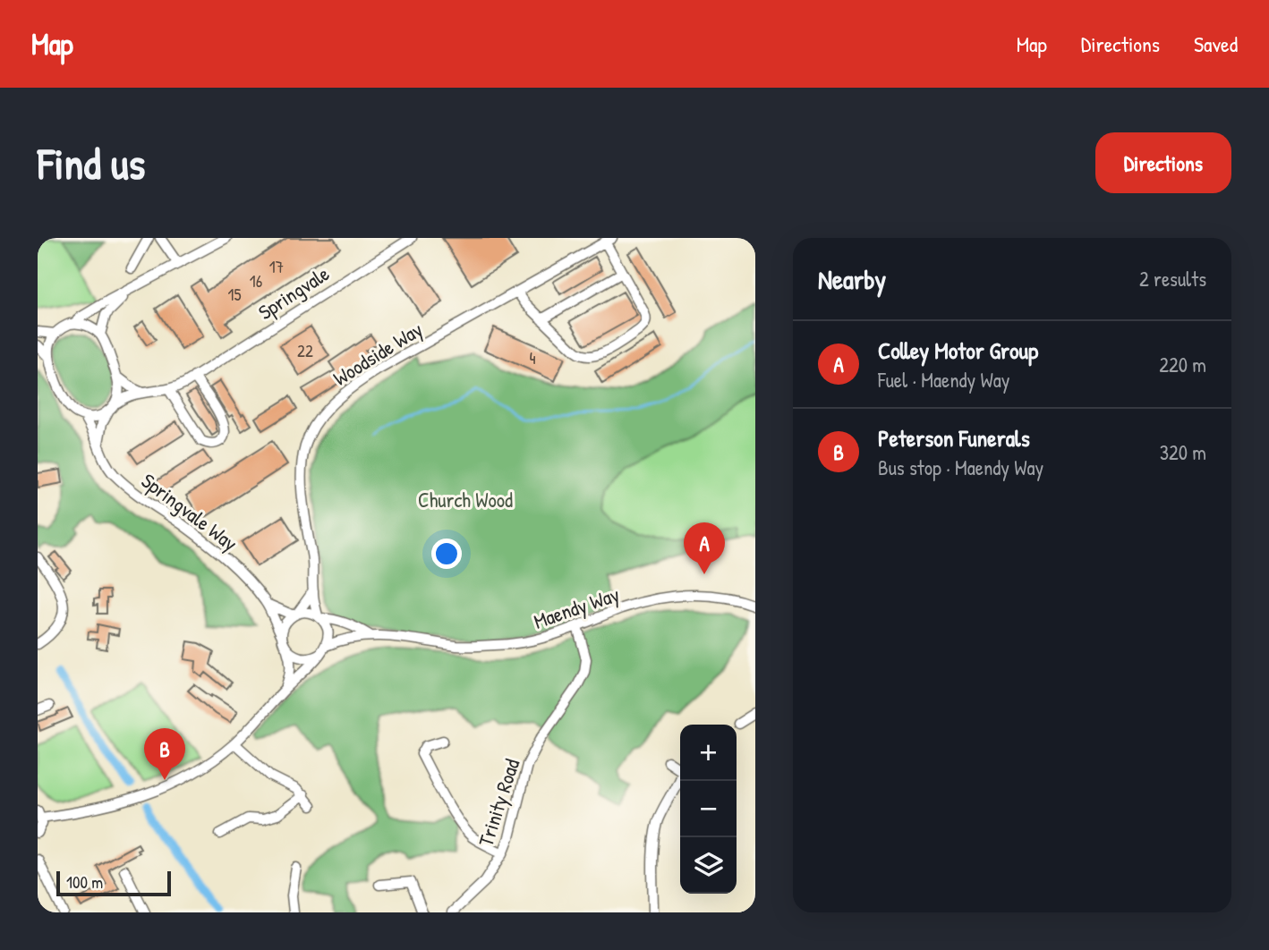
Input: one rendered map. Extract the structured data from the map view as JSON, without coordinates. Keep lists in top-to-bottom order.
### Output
{
  "streets": {
    "street": [
      "Springvale",
      "Woodside Way",
      "Springvale Way",
      "Maendy Way",
      "Trinity Road"
    ]
  },
  "crossings": [
    ["Springvale", "Springvale Way"],
    ["Woodside Way", "Springvale Way"],
    ["Woodside Way", "Maendy Way"],
    ["Springvale Way", "Maendy Way"],
    ["Maendy Way", "Trinity Road"]
  ],
  "parks": ["Church Wood"],
  "house_numbers": [
    "17",
    "16",
    "15",
    "22",
    "4"
  ],
  "scale_bar": "100 m",
  "page": {
    "header": "Map",
    "nav": ["Map", "Directions", "Saved"],
    "buttons": "Directions",
    "title": "Find us",
    "heading": ["Nearby", "2 results"],
    "list": [
      {
        "mark": "A",
        "name": "Colley Motor Group",
        "note": "Fuel · Maendy Way",
        "value": "220 m"
      },
      {
        "mark": "B",
        "name": "Peterson Funerals",
        "note": "Bus stop · Maendy Way",
        "value": "320 m"
      }
    ],
    "pins": ["A", "B"],
    "map_buttons": ["+", "−"],
    "scale": "100 m"
  }
}
